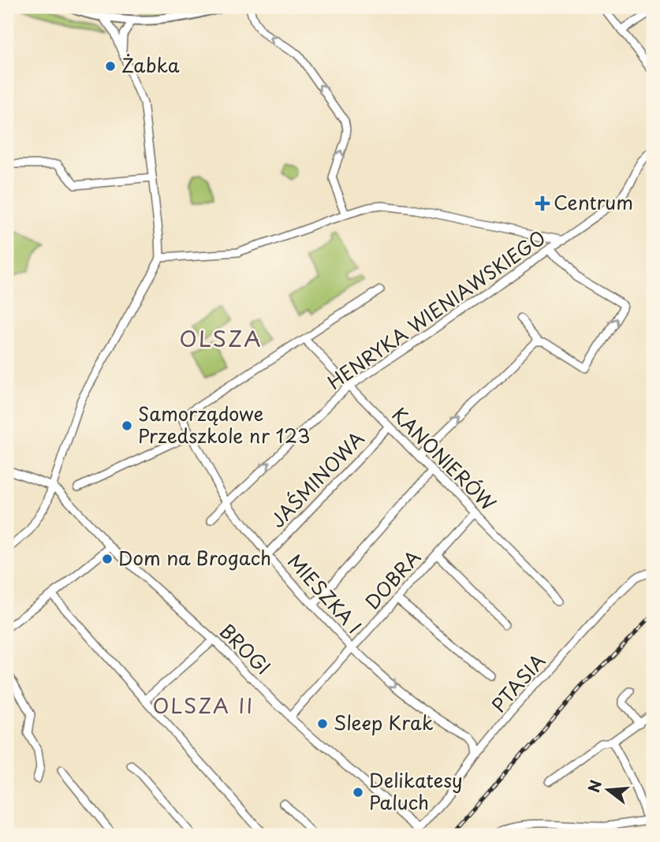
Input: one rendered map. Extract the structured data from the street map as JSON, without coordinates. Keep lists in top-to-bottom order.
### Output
{
  "streets": {
    "street": [
      "HENRYKA WIENIAWSKIEGO",
      "KANONIERÓW",
      "JAŚMINOWA",
      "DOBRA",
      "MIESZKA I",
      "BROGI",
      "PTASIA"
    ]
  },
  "crossings": [
    ["HENRYKA WIENIAWSKIEGO", "KANONIERÓW"],
    ["HENRYKA WIENIAWSKIEGO", "MIESZKA I"],
    ["KANONIERÓW", "JAŚMINOWA"],
    ["KANONIERÓW", "DOBRA"],
    ["KANONIERÓW", "MIESZKA I"],
    ["JAŚMINOWA", "MIESZKA I"],
    ["DOBRA", "MIESZKA I"],
    ["DOBRA", "BROGI"],
    ["MIESZKA I", "PTASIA"],
    ["BROGI", "PTASIA"]
  ],
  "districts": ["OLSZA", "OLSZA II"],
  "places": {
    "other": [
      "Żabka",
      "Samorządowe Przedszkole nr 123",
      "Dom na Brogach",
      "Sleep Krak",
      "Delikatesy Paluch"
    ],
    "health": ["Centrum"]
  },
  "north": "left"
}
